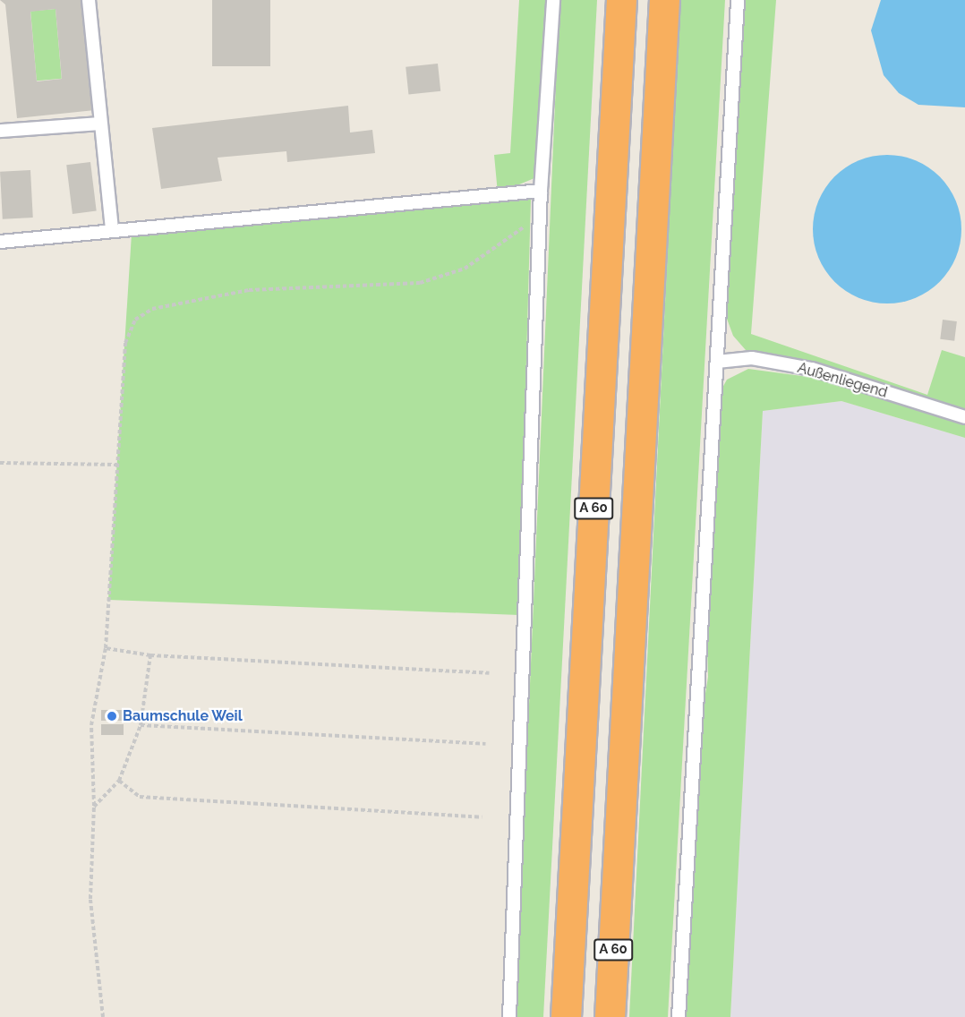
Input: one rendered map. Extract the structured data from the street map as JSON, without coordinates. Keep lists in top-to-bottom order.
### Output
{
  "streets": {
    "highway": ["A 60"],
    "lane": ["Außenliegend"]
  },
  "places": ["Baumschule Weil"]
}
